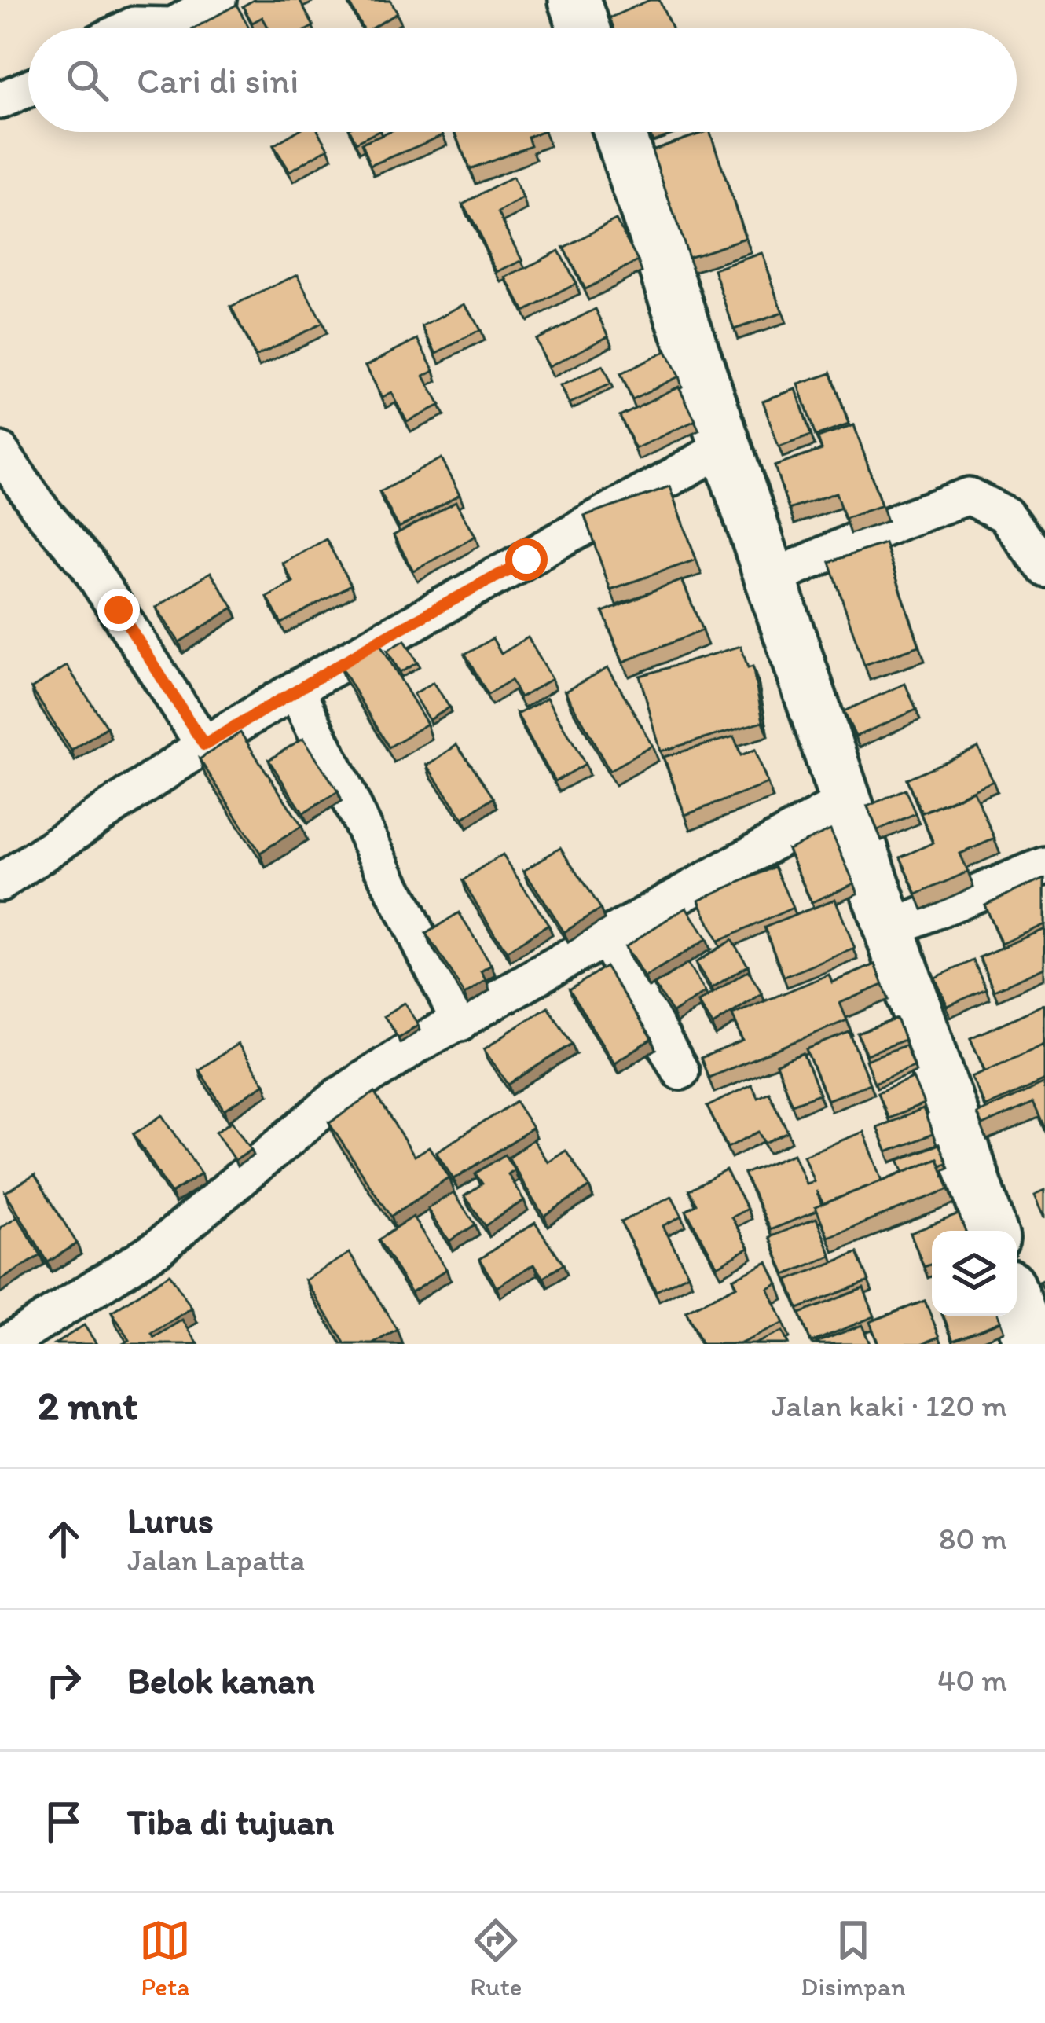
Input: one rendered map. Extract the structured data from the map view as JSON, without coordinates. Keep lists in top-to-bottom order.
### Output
{
  "page": {
    "search": "Cari di sini",
    "heading": ["2 mnt", "Jalan kaki · 120 m"],
    "list": [
      ["Lurus", "Jalan Lapatta", "80 m"],
      ["Belok kanan", "40 m"],
      "Tiba di tujuan"
    ],
    "nav": ["Peta", "Rute", "Disimpan"]
  }
}
